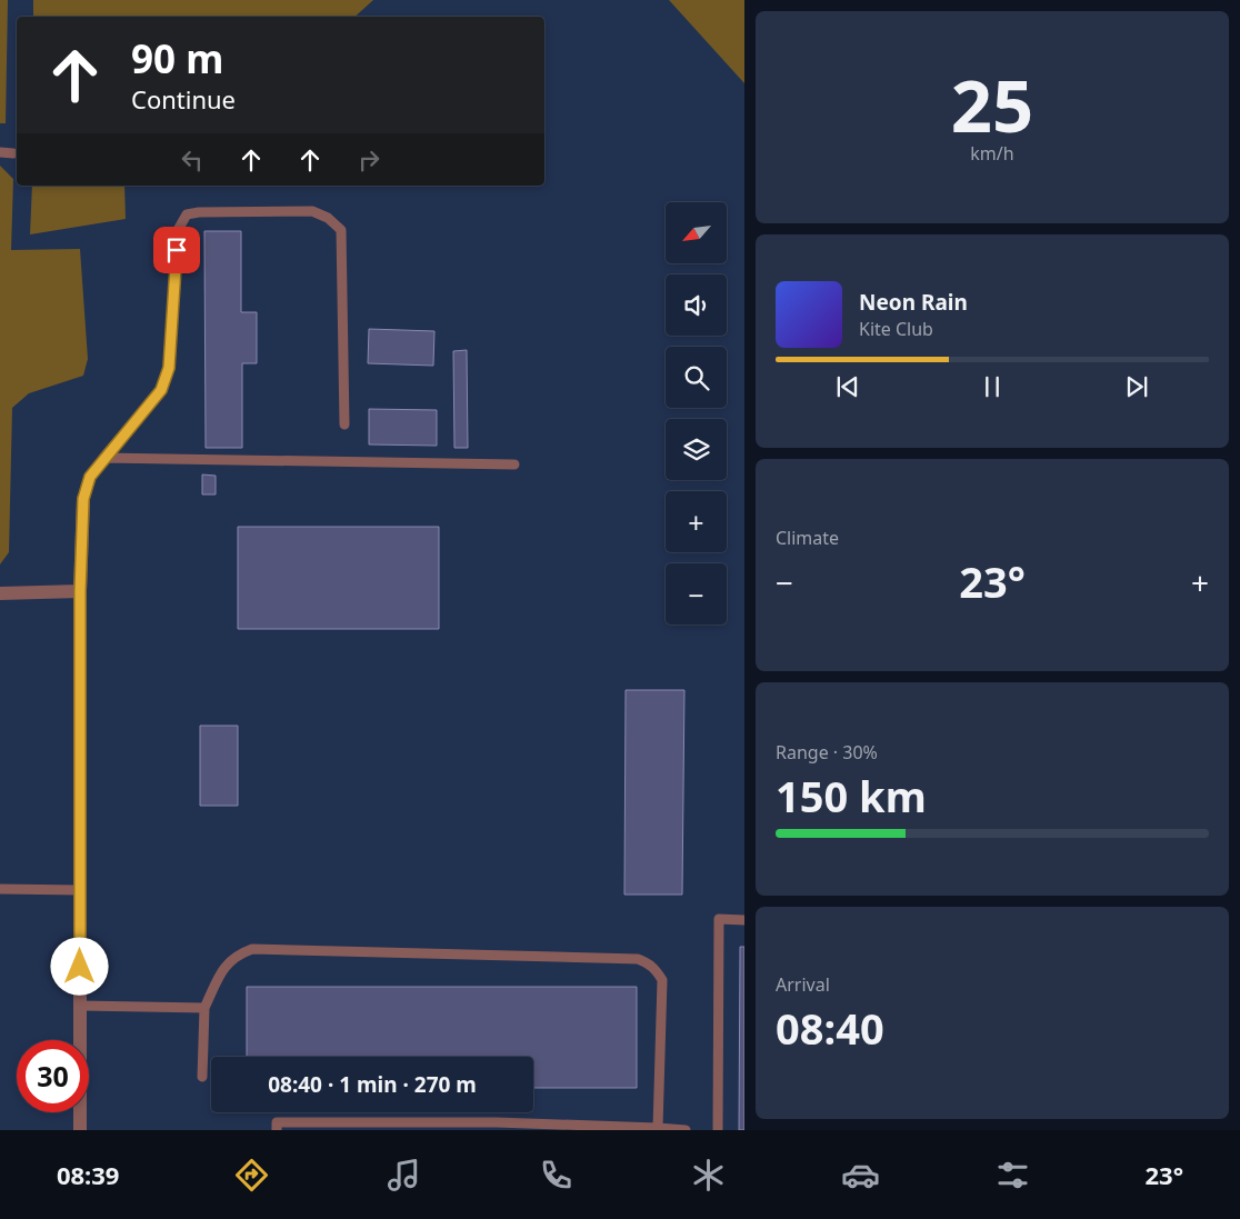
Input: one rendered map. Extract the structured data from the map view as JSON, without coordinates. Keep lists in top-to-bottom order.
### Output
{
  "north": "bottom left",
  "page": {
    "tile": [
      ["25", "km/h"],
      "Climate",
      ["Range · 30%", "150 km"],
      ["Arrival", "08:40"]
    ],
    "turn": ["90 m", "Continue"],
    "map_buttons": ["+", "−"],
    "song": ["Neon Rain", "Kite Club"],
    "heat": ["−", "23°", "+"],
    "limit": "30",
    "trip": "08:40 · 1 min · 270 m",
    "tabs": ["08:39", "23°"]
  }
}
